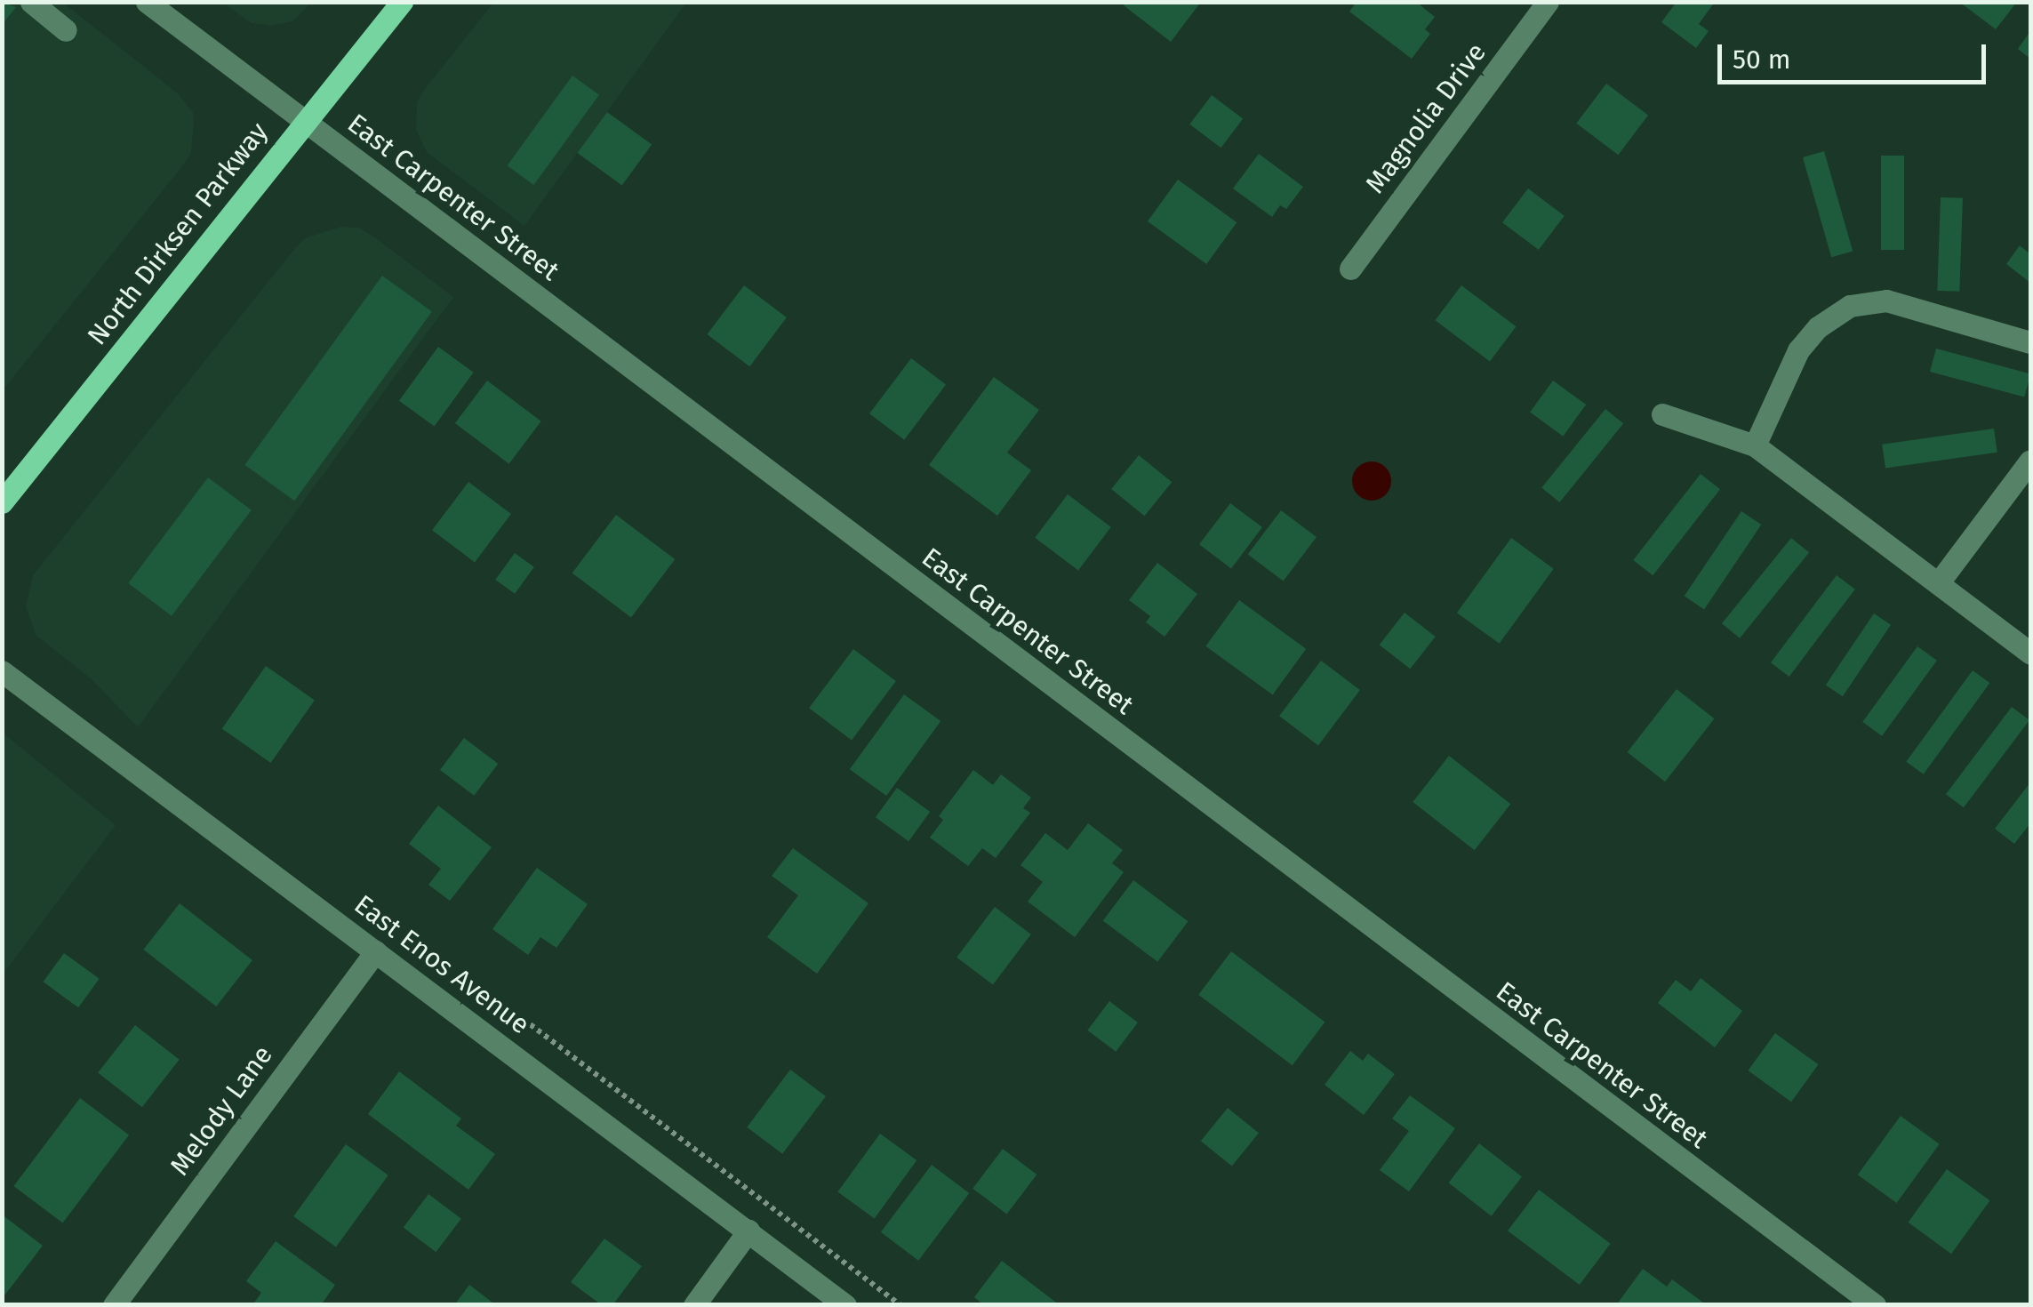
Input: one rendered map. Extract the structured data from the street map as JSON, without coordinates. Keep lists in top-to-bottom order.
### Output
{
  "streets": {
    "main road": ["North Dirksen Parkway"],
    "street": [
      "Magnolia Drive",
      "East Carpenter Street",
      "East Enos Avenue",
      "Melody Lane"
    ]
  },
  "crossings": [
    ["East Carpenter Street", "North Dirksen Parkway"],
    ["East Enos Avenue", "Melody Lane"]
  ],
  "scale_bar": "50 m"
}
